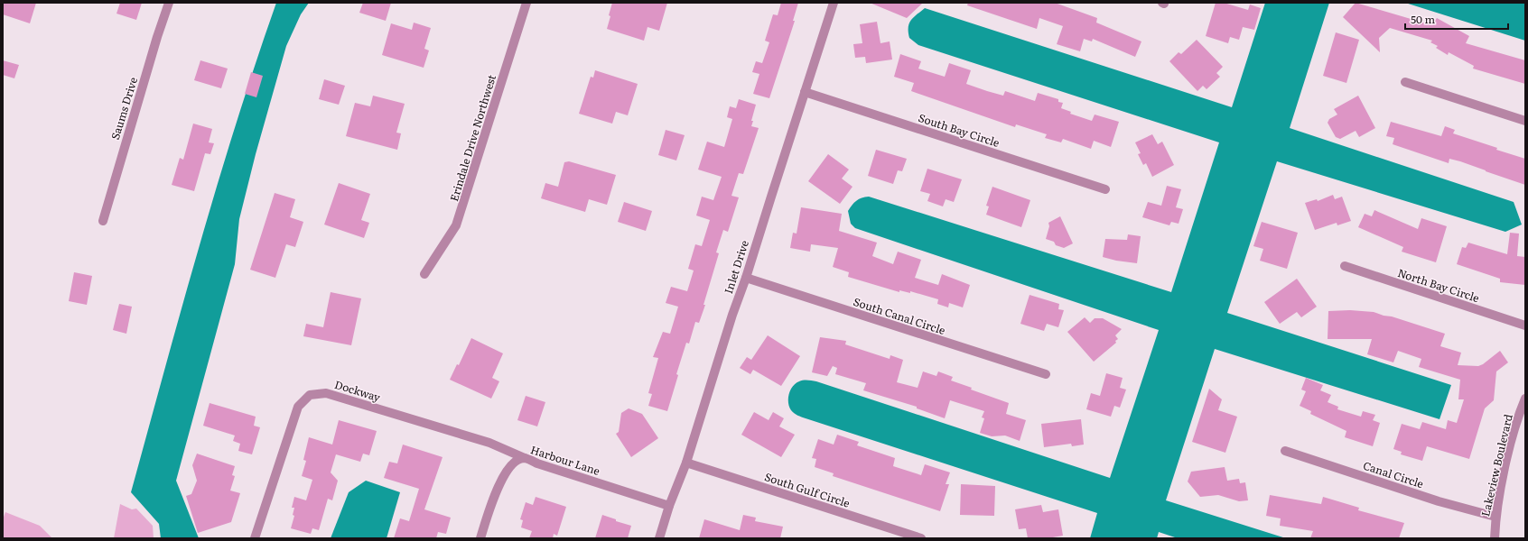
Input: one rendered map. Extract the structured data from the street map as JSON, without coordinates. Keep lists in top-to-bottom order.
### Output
{
  "streets": {
    "street": [
      "Saums Drive",
      "South Bay Circle",
      "Erindale Drive Northwest",
      "Inlet Drive",
      "North Bay Circle",
      "South Canal Circle",
      "Dockway",
      "Harbour Lane",
      "Lakeview Boulevard",
      "Canal Circle",
      "South Gulf Circle"
    ]
  },
  "crossings": [
    ["South Bay Circle", "Inlet Drive"],
    ["Inlet Drive", "South Canal Circle"],
    ["Inlet Drive", "Harbour Lane"],
    ["Inlet Drive", "South Gulf Circle"],
    ["Dockway", "Harbour Lane"],
    ["Lakeview Boulevard", "Canal Circle"]
  ],
  "scale_bar": "50 m"
}
